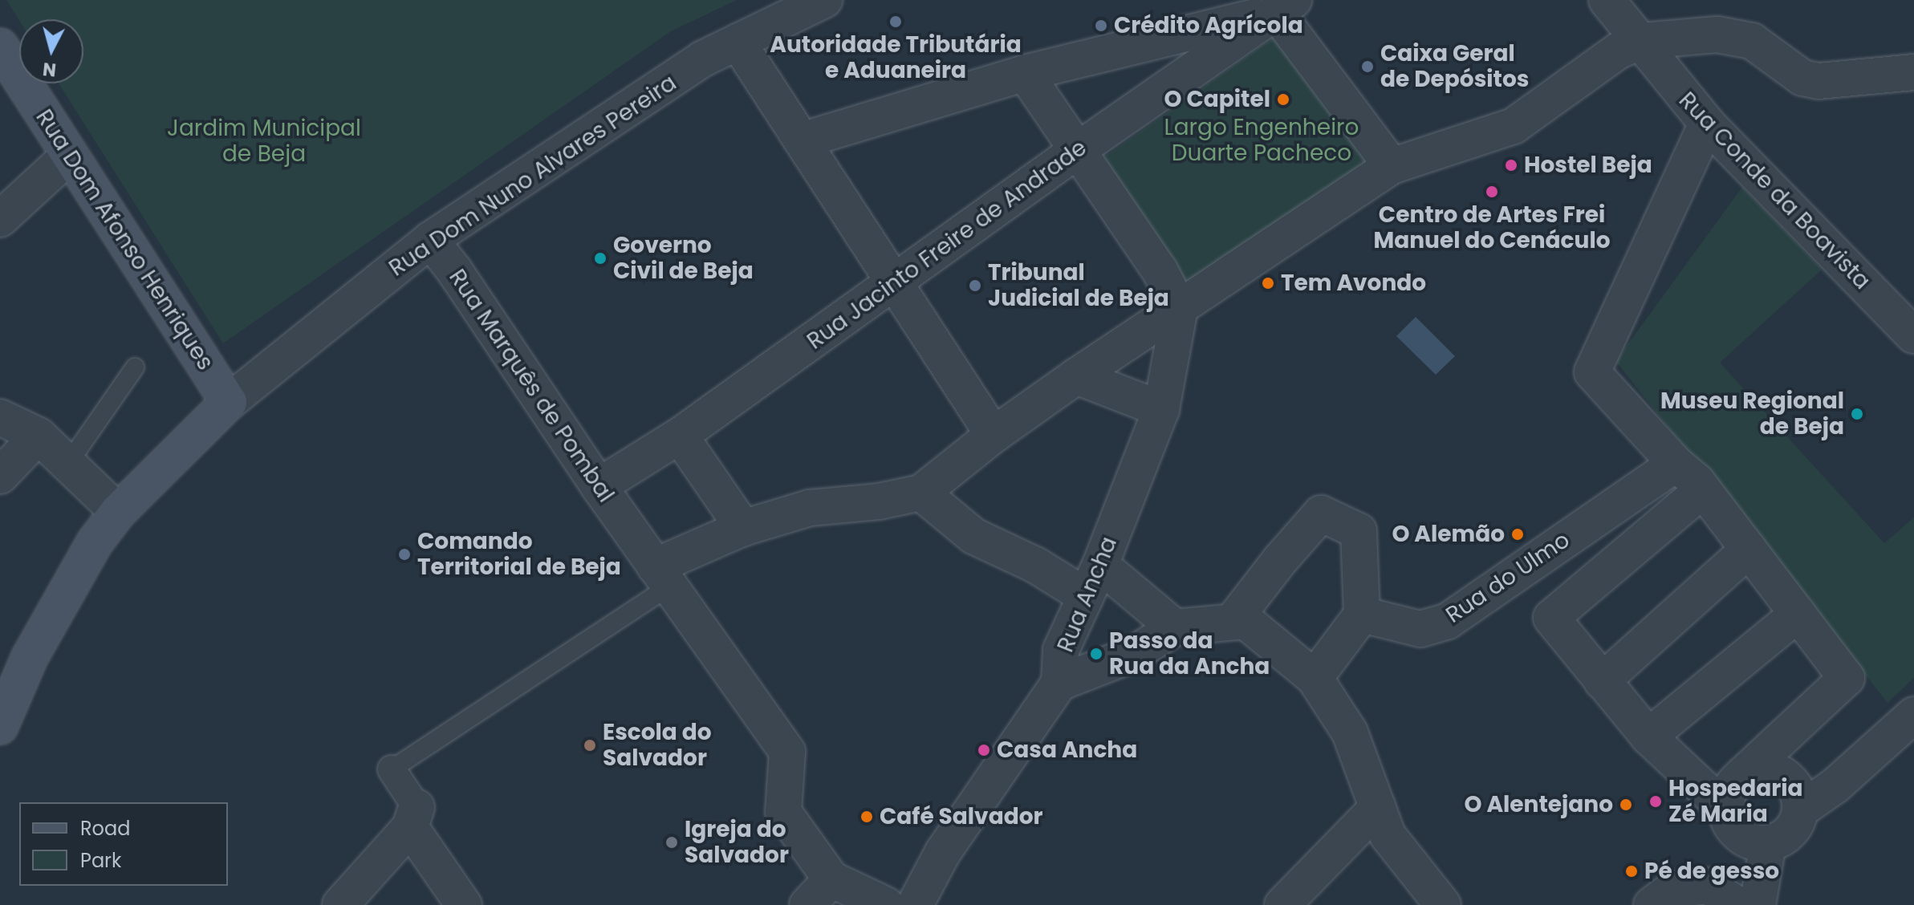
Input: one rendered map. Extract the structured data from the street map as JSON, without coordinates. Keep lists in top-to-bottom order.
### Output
{
  "streets": {
    "main road": ["Rua Dom Afonso Henriques"],
    "street": [
      "Rua Dom Nuno Alvares Pereira",
      "Rua Conde da Boavista",
      "Rua Jacinto Freire de Andrade",
      "Rua Marquês de Pombal",
      "Rua do Ulmo",
      "Rua Ancha"
    ]
  },
  "crossings": [
    ["Rua Dom Nuno Alvares Pereira", "Rua Dom Afonso Henriques"],
    ["Rua Dom Nuno Alvares Pereira", "Rua Marquês de Pombal"],
    ["Rua Jacinto Freire de Andrade", "Rua Marquês de Pombal"]
  ],
  "parks": ["Largo Engenheiro Duarte Pacheco", "Jardim Municipal de Beja"],
  "places": [
    "Autoridade Tributária e Aduaneira",
    "Crédito Agrícola",
    "Caixa Geral de Depósitos",
    "O Capitel",
    "Hostel Beja",
    "Centro de Artes Frei Manuel do Cenáculo",
    "Governo Civil de Beja",
    "Tem Avondo",
    "Tribunal Judicial de Beja",
    "Museu Regional de Beja",
    "O Alemão",
    "Comando Territorial de Beja",
    "Passo da Rua da Ancha",
    "Escola do Salvador",
    "Casa Ancha",
    "Hospedaria Zé Maria",
    "O Alentejano",
    "Café Salvador",
    "Igreja do Salvador",
    "Pé de gesso"
  ],
  "legend": ["Road", "Park"],
  "north": "bottom"
}
